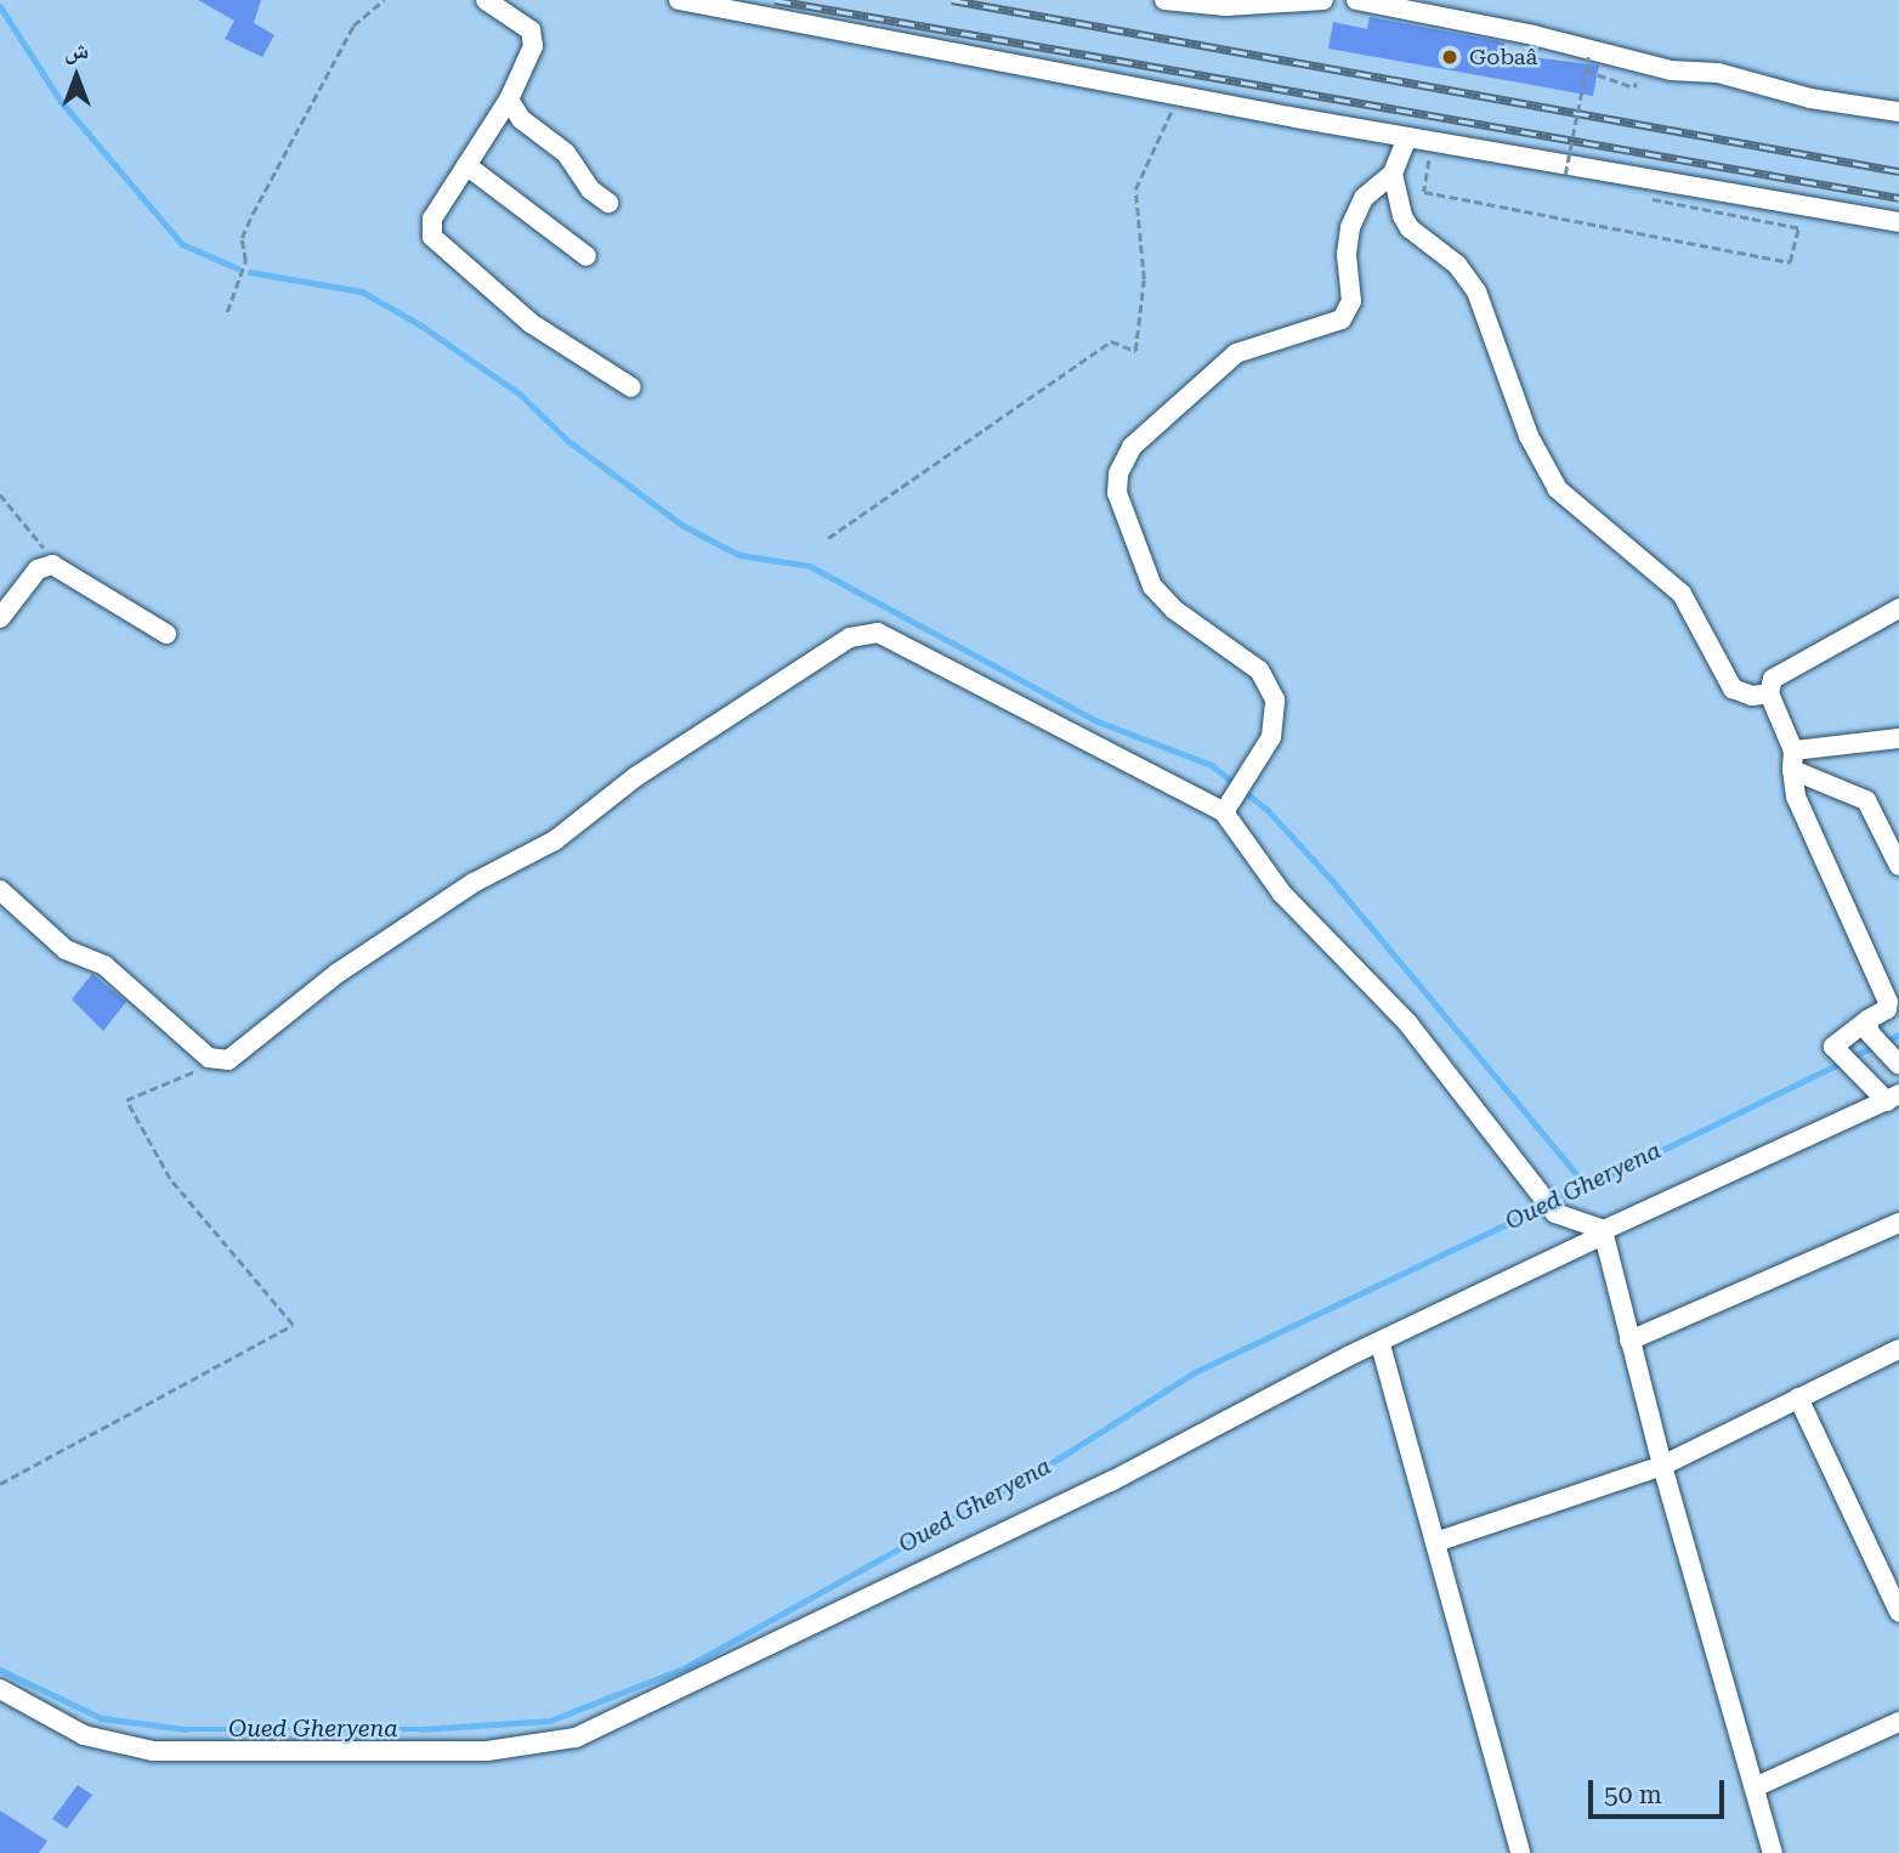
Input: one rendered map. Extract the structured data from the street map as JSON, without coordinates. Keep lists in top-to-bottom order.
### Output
{
  "water": ["Oued Gheryena"],
  "places": ["Gobaâ"],
  "scale_bar": "50 m",
  "north": "top"
}
